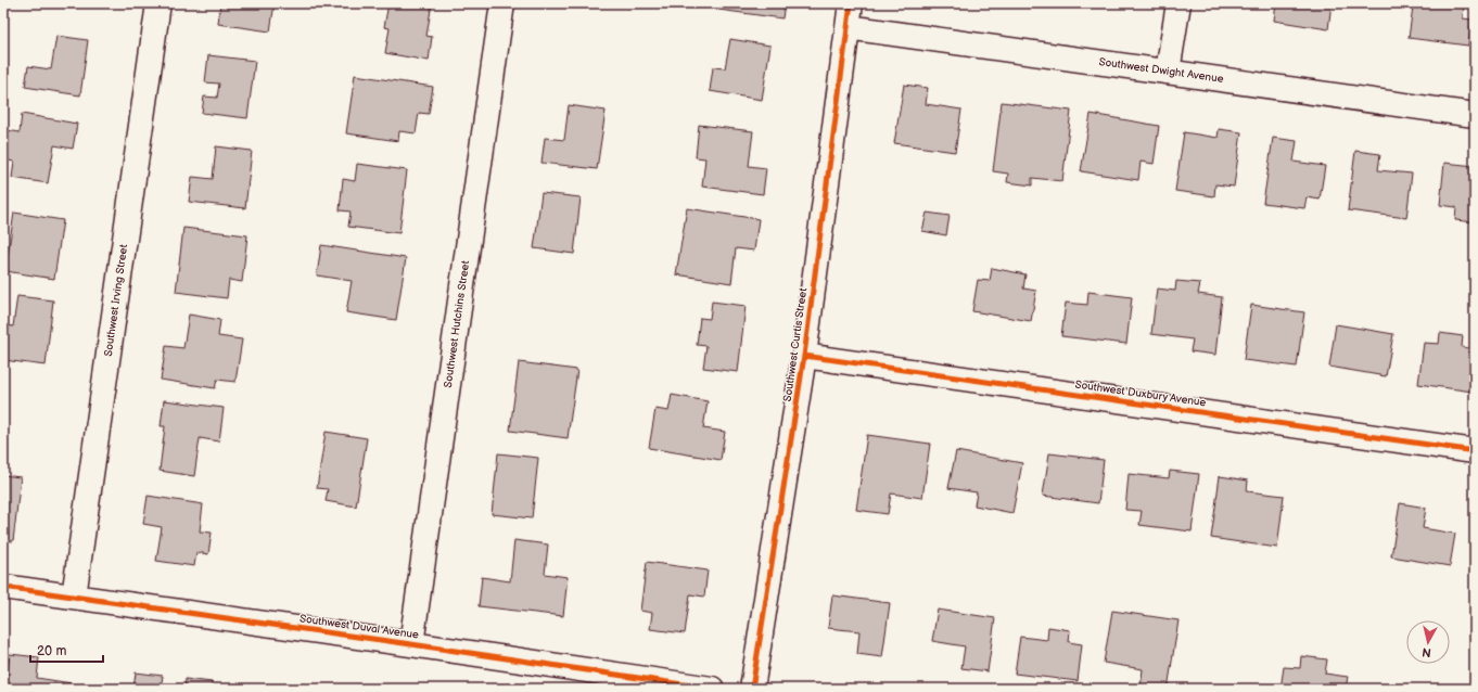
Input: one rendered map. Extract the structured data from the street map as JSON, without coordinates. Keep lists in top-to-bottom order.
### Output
{
  "streets": {
    "street": [
      "Southwest Dwight Avenue",
      "Southwest Irving Street",
      "Southwest Hutchins Street",
      "Southwest Curtis Street",
      "Southwest Duxbury Avenue",
      "Southwest Duval Avenue"
    ]
  },
  "crossings": [
    ["Southwest Dwight Avenue", "Southwest Curtis Street"],
    ["Southwest Irving Street", "Southwest Duval Avenue"],
    ["Southwest Hutchins Street", "Southwest Duval Avenue"],
    ["Southwest Curtis Street", "Southwest Duxbury Avenue"]
  ],
  "scale_bar": "20 m",
  "north": "bottom"
}
